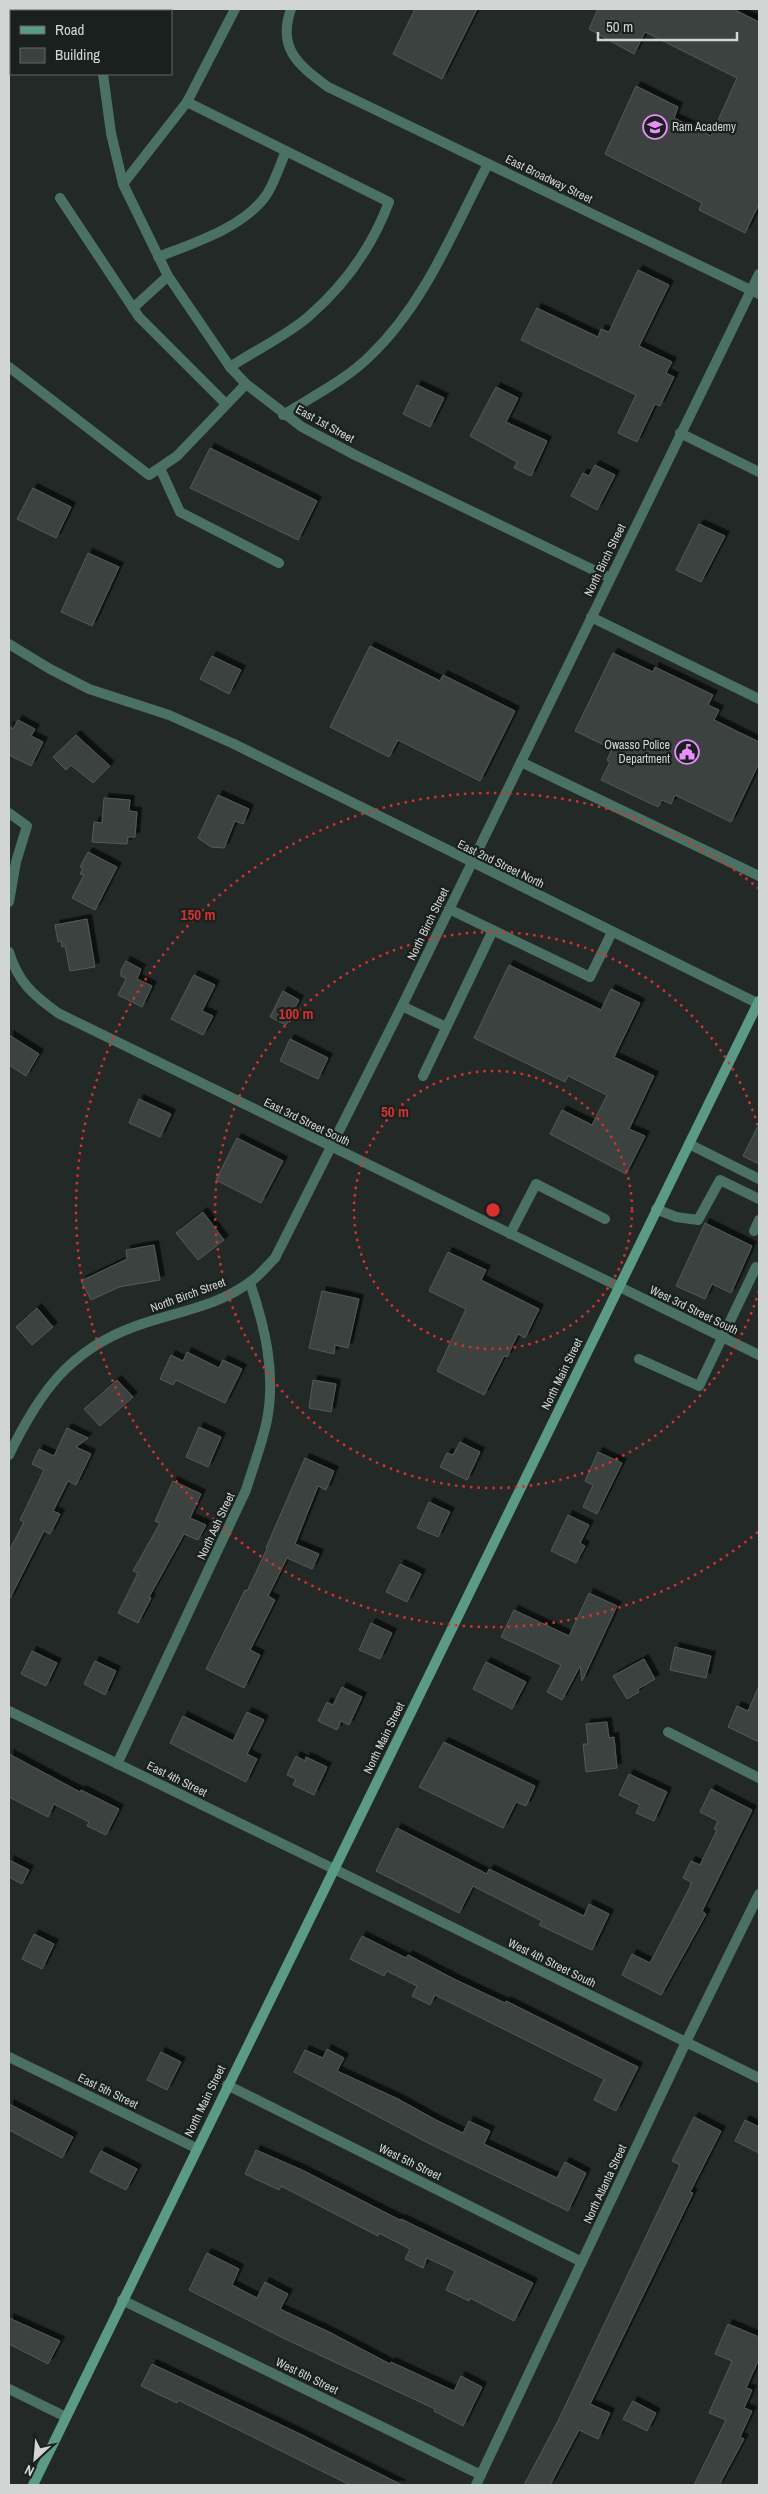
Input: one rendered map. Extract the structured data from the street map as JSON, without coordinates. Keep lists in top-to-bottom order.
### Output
{
  "streets": {
    "main road": ["North Main Street"],
    "street": [
      "East Broadway Street",
      "East 1st Street",
      "North Birch Street",
      "East 2nd Street North",
      "East 3rd Street South",
      "West 3rd Street South",
      "North Ash Street",
      "East 4th Street",
      "West 4th Street South",
      "East 5th Street",
      "West 5th Street",
      "North Atlanta Street",
      "West 6th Street"
    ]
  },
  "crossings": [
    ["East Broadway Street", "North Birch Street"],
    ["East 1st Street", "North Birch Street"],
    ["North Birch Street", "East 2nd Street North"],
    ["North Birch Street", "East 3rd Street South"],
    ["North Birch Street", "North Ash Street"],
    ["East 2nd Street North", "North Main Street"],
    ["East 3rd Street South", "West 3rd Street South"],
    ["East 3rd Street South", "North Main Street"],
    ["West 3rd Street South", "North Main Street"],
    ["North Main Street", "East 4th Street"],
    ["North Main Street", "West 4th Street South"],
    ["North Main Street", "East 5th Street"],
    ["North Main Street", "West 5th Street"],
    ["North Main Street", "West 6th Street"],
    ["North Ash Street", "East 4th Street"],
    ["East 4th Street", "West 4th Street South"],
    ["West 4th Street South", "North Atlanta Street"],
    ["West 5th Street", "North Atlanta Street"],
    ["North Atlanta Street", "West 6th Street"]
  ],
  "places": {
    "school or university": ["Ram Academy"],
    "public building": ["Owasso Police Department"]
  },
  "legend": ["Road", "Building"],
  "scale_bar": "50 m",
  "north": "bottom left",
  "rings": ["150 m", "100 m", "50 m"]
}
